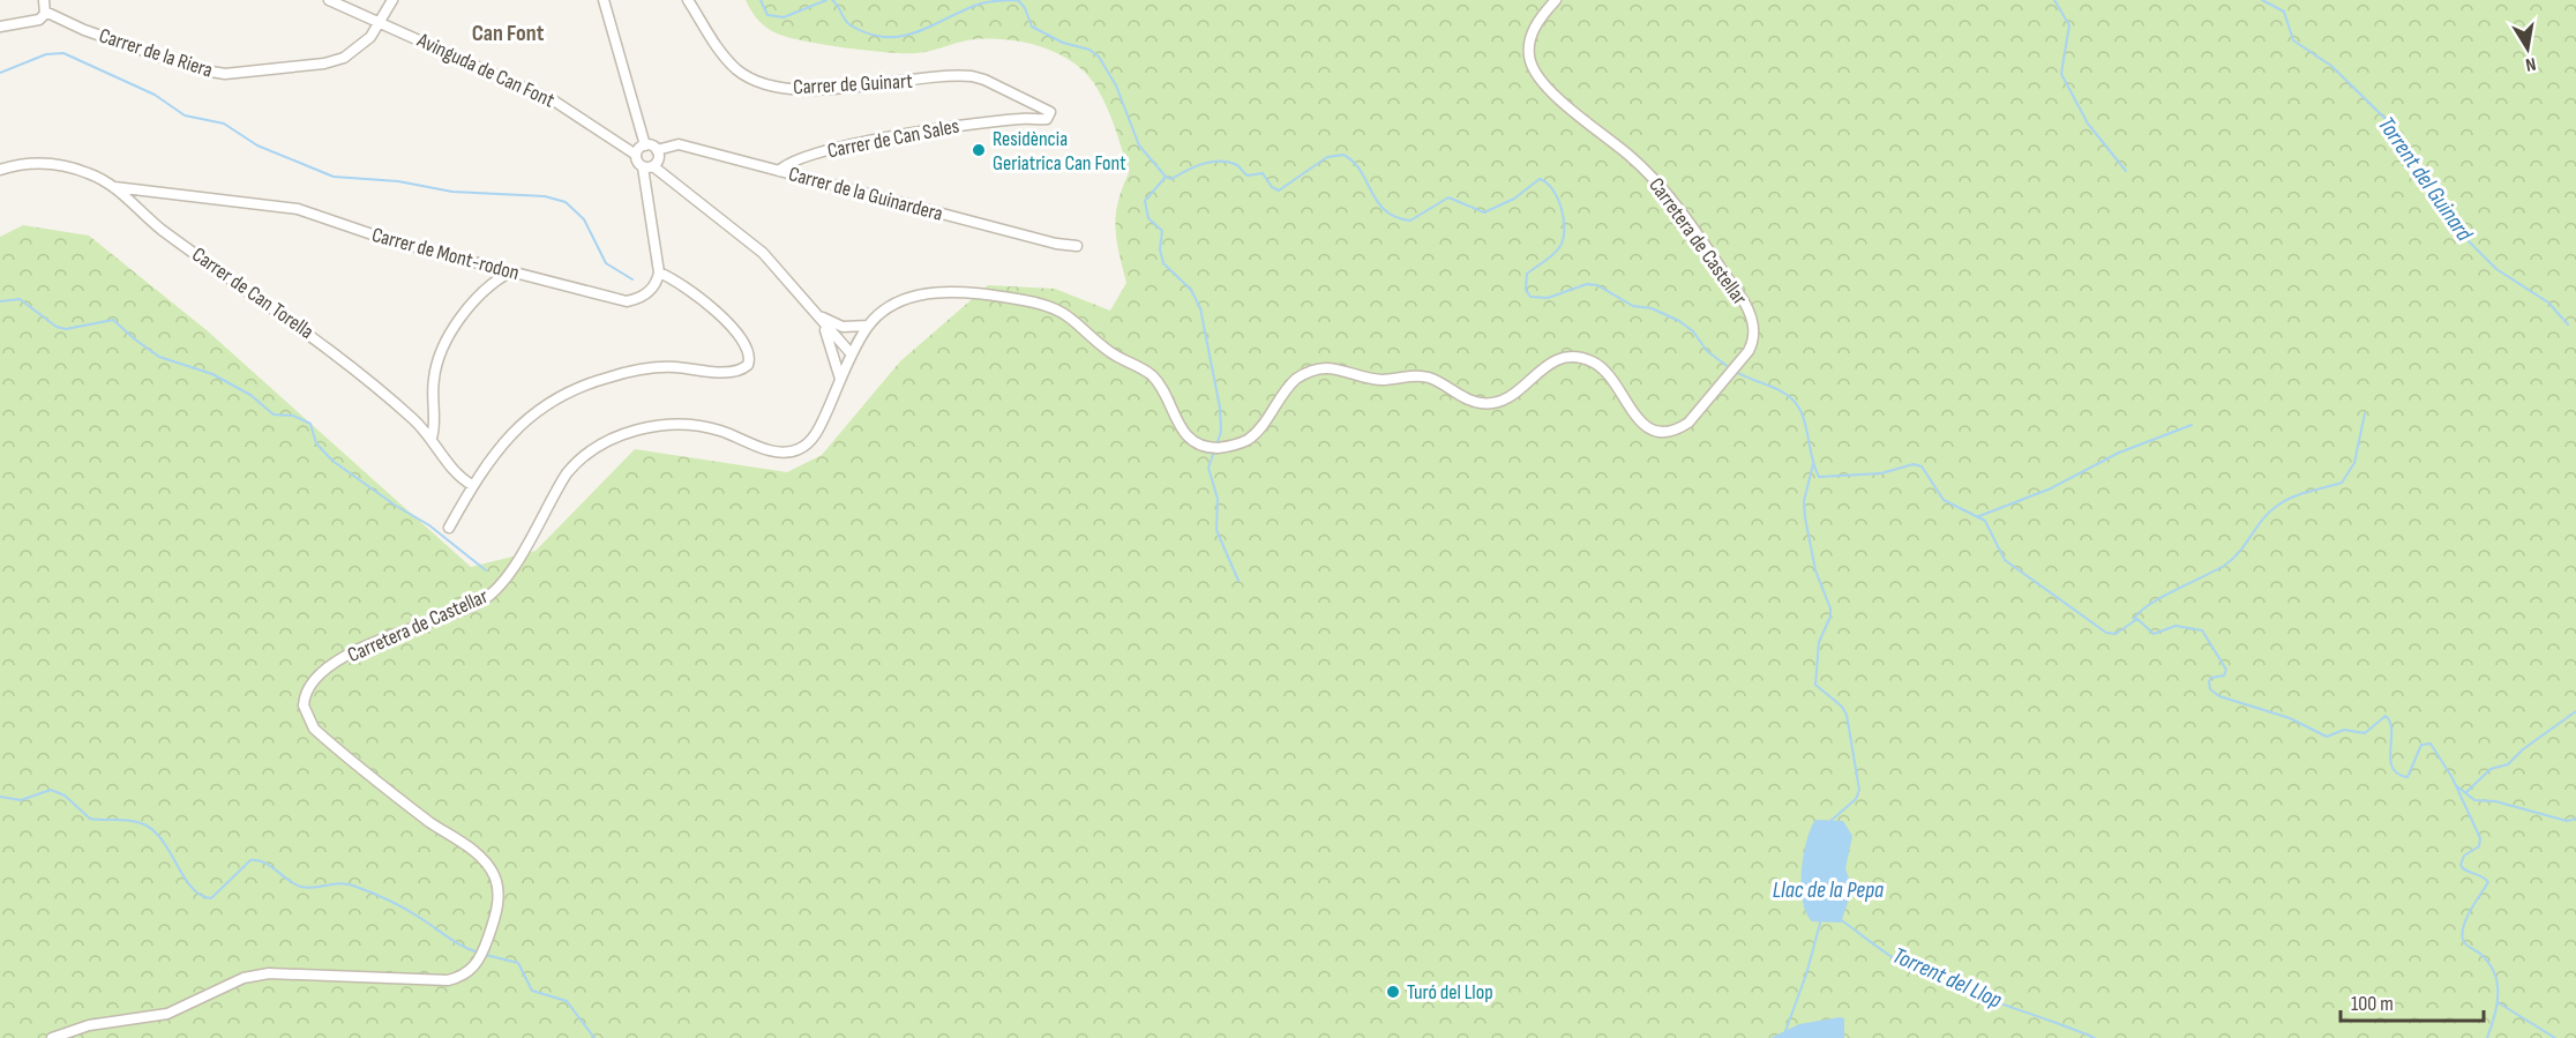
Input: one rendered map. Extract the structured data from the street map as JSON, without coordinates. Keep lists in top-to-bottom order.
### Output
{
  "streets": {
    "street": [
      "Carrer de la Riera",
      "Avinguda de Can Font",
      "Carrer de Guinart",
      "Carrer de Can Sales",
      "Carrer de la Guinardera",
      "Carretera de Castellar",
      "Carrer de Mont-rodon",
      "Carrer de Can Torella"
    ]
  },
  "crossings": [
    ["Carrer de la Riera", "Avinguda de Can Font"],
    ["Avinguda de Can Font", "Carrer de la Guinardera"],
    ["Carrer de Guinart", "Carrer de Can Sales"],
    ["Carrer de Can Sales", "Carrer de la Guinardera"],
    ["Carrer de Mont-rodon", "Carrer de Can Torella"]
  ],
  "districts": ["Can Font"],
  "water": ["Torrent del Guinard", "Llac de la Pepa", "Torrent del Llop"],
  "places": ["Residència Geriatrica Can Font", "Turó del Llop"],
  "scale_bar": "100 m",
  "north": "bottom"
}
